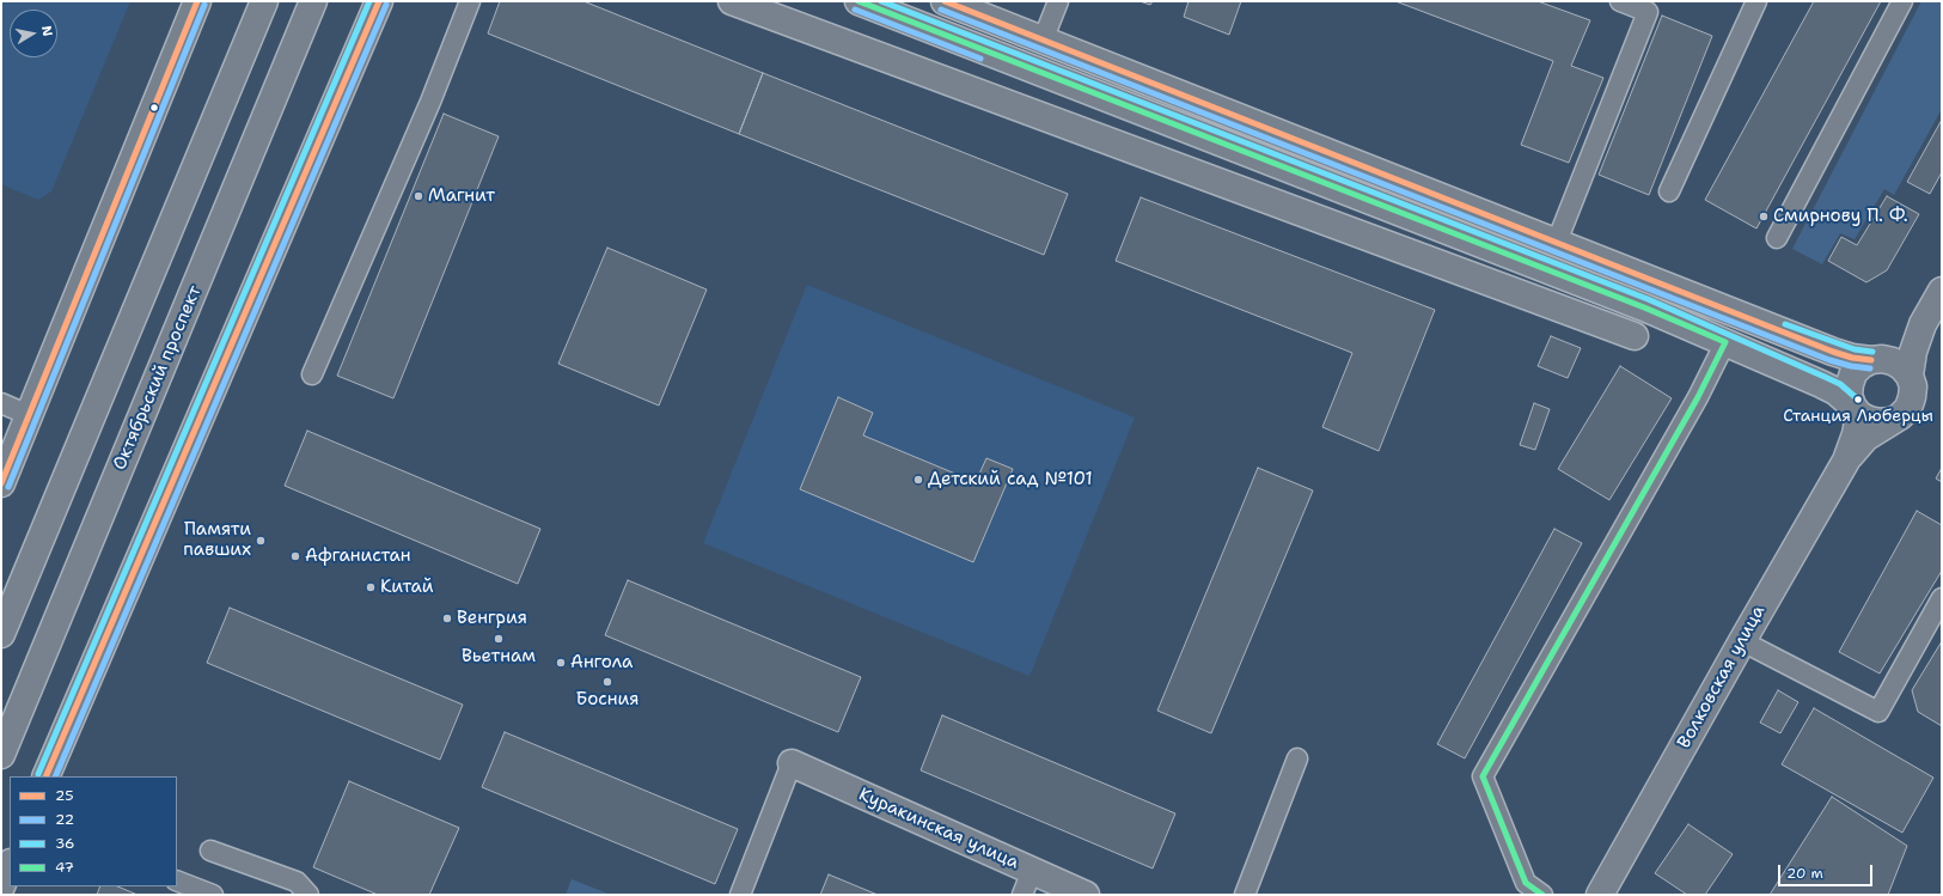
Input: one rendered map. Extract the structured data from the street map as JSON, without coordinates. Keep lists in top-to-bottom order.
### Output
{
  "streets": {
    "main road": ["Октябрьский проспект", "Волковская улица", "Куракинская улица"]
  },
  "places": [
    "Магнит",
    "Смирнову П. Ф.",
    "Станция Люберцы",
    "Детский сад №101",
    "Памяти павших",
    "Афганистан",
    "Китай",
    "Венгрия",
    "Вьетнам",
    "Ангола",
    "Босния"
  ],
  "lines": [
    "transit line 25",
    "transit line 36",
    "transit line 47",
    "transit line 22"
  ],
  "legend": [
    "25",
    "22",
    "36",
    "47"
  ],
  "scale_bar": "20 m",
  "north": "right"
}
